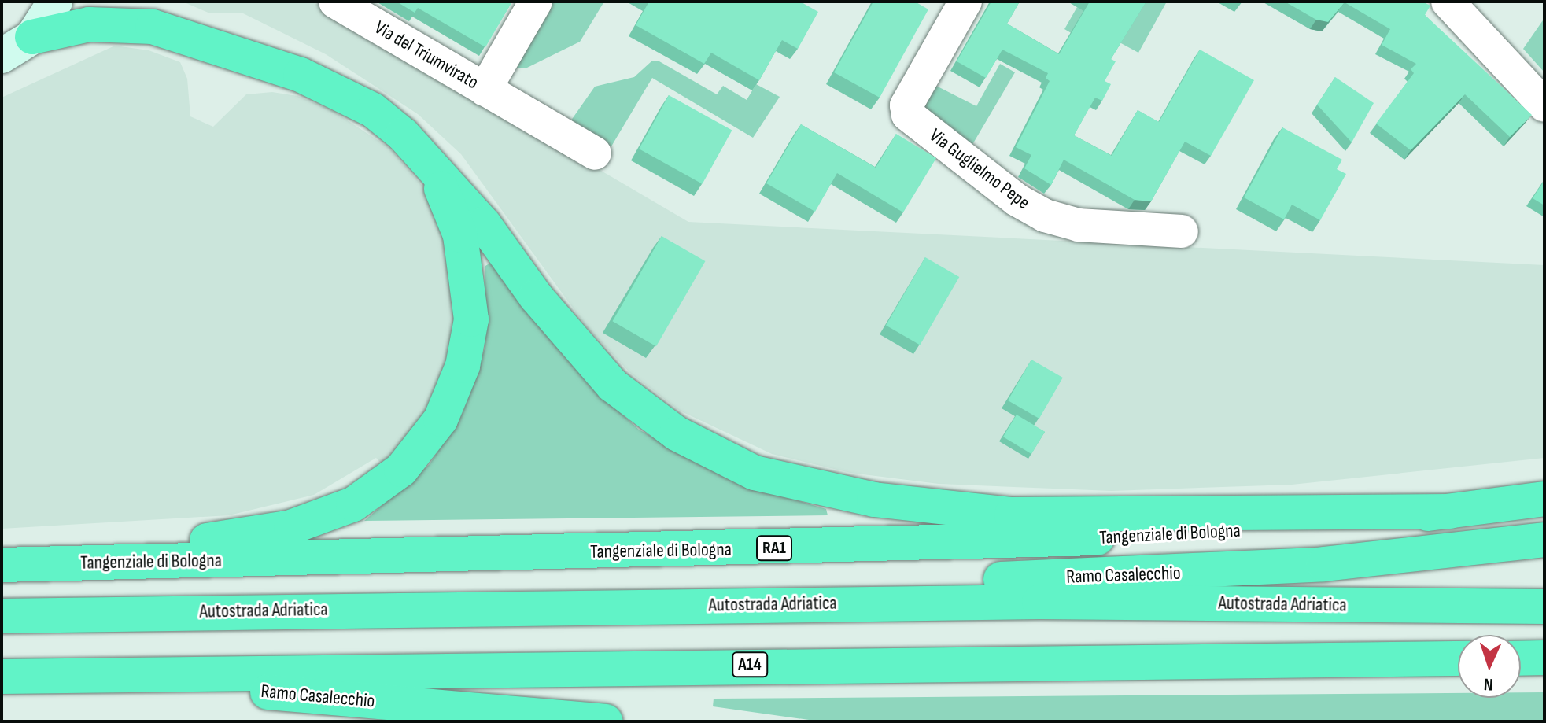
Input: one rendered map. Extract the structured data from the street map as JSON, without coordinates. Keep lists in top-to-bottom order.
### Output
{
  "streets": {
    "highway": [
      "Tangenziale di Bologna",
      "RA1",
      "Ramo Casalecchio",
      "Autostrada Adriatica",
      "A14"
    ],
    "street": ["Via del Triumvirato", "Via Guglielmo Pepe"]
  },
  "crossings": [
    ["Ramo Casalecchio", "Autostrada Adriatica"],
    ["Ramo Casalecchio", "A14"]
  ],
  "north": "bottom"
}
